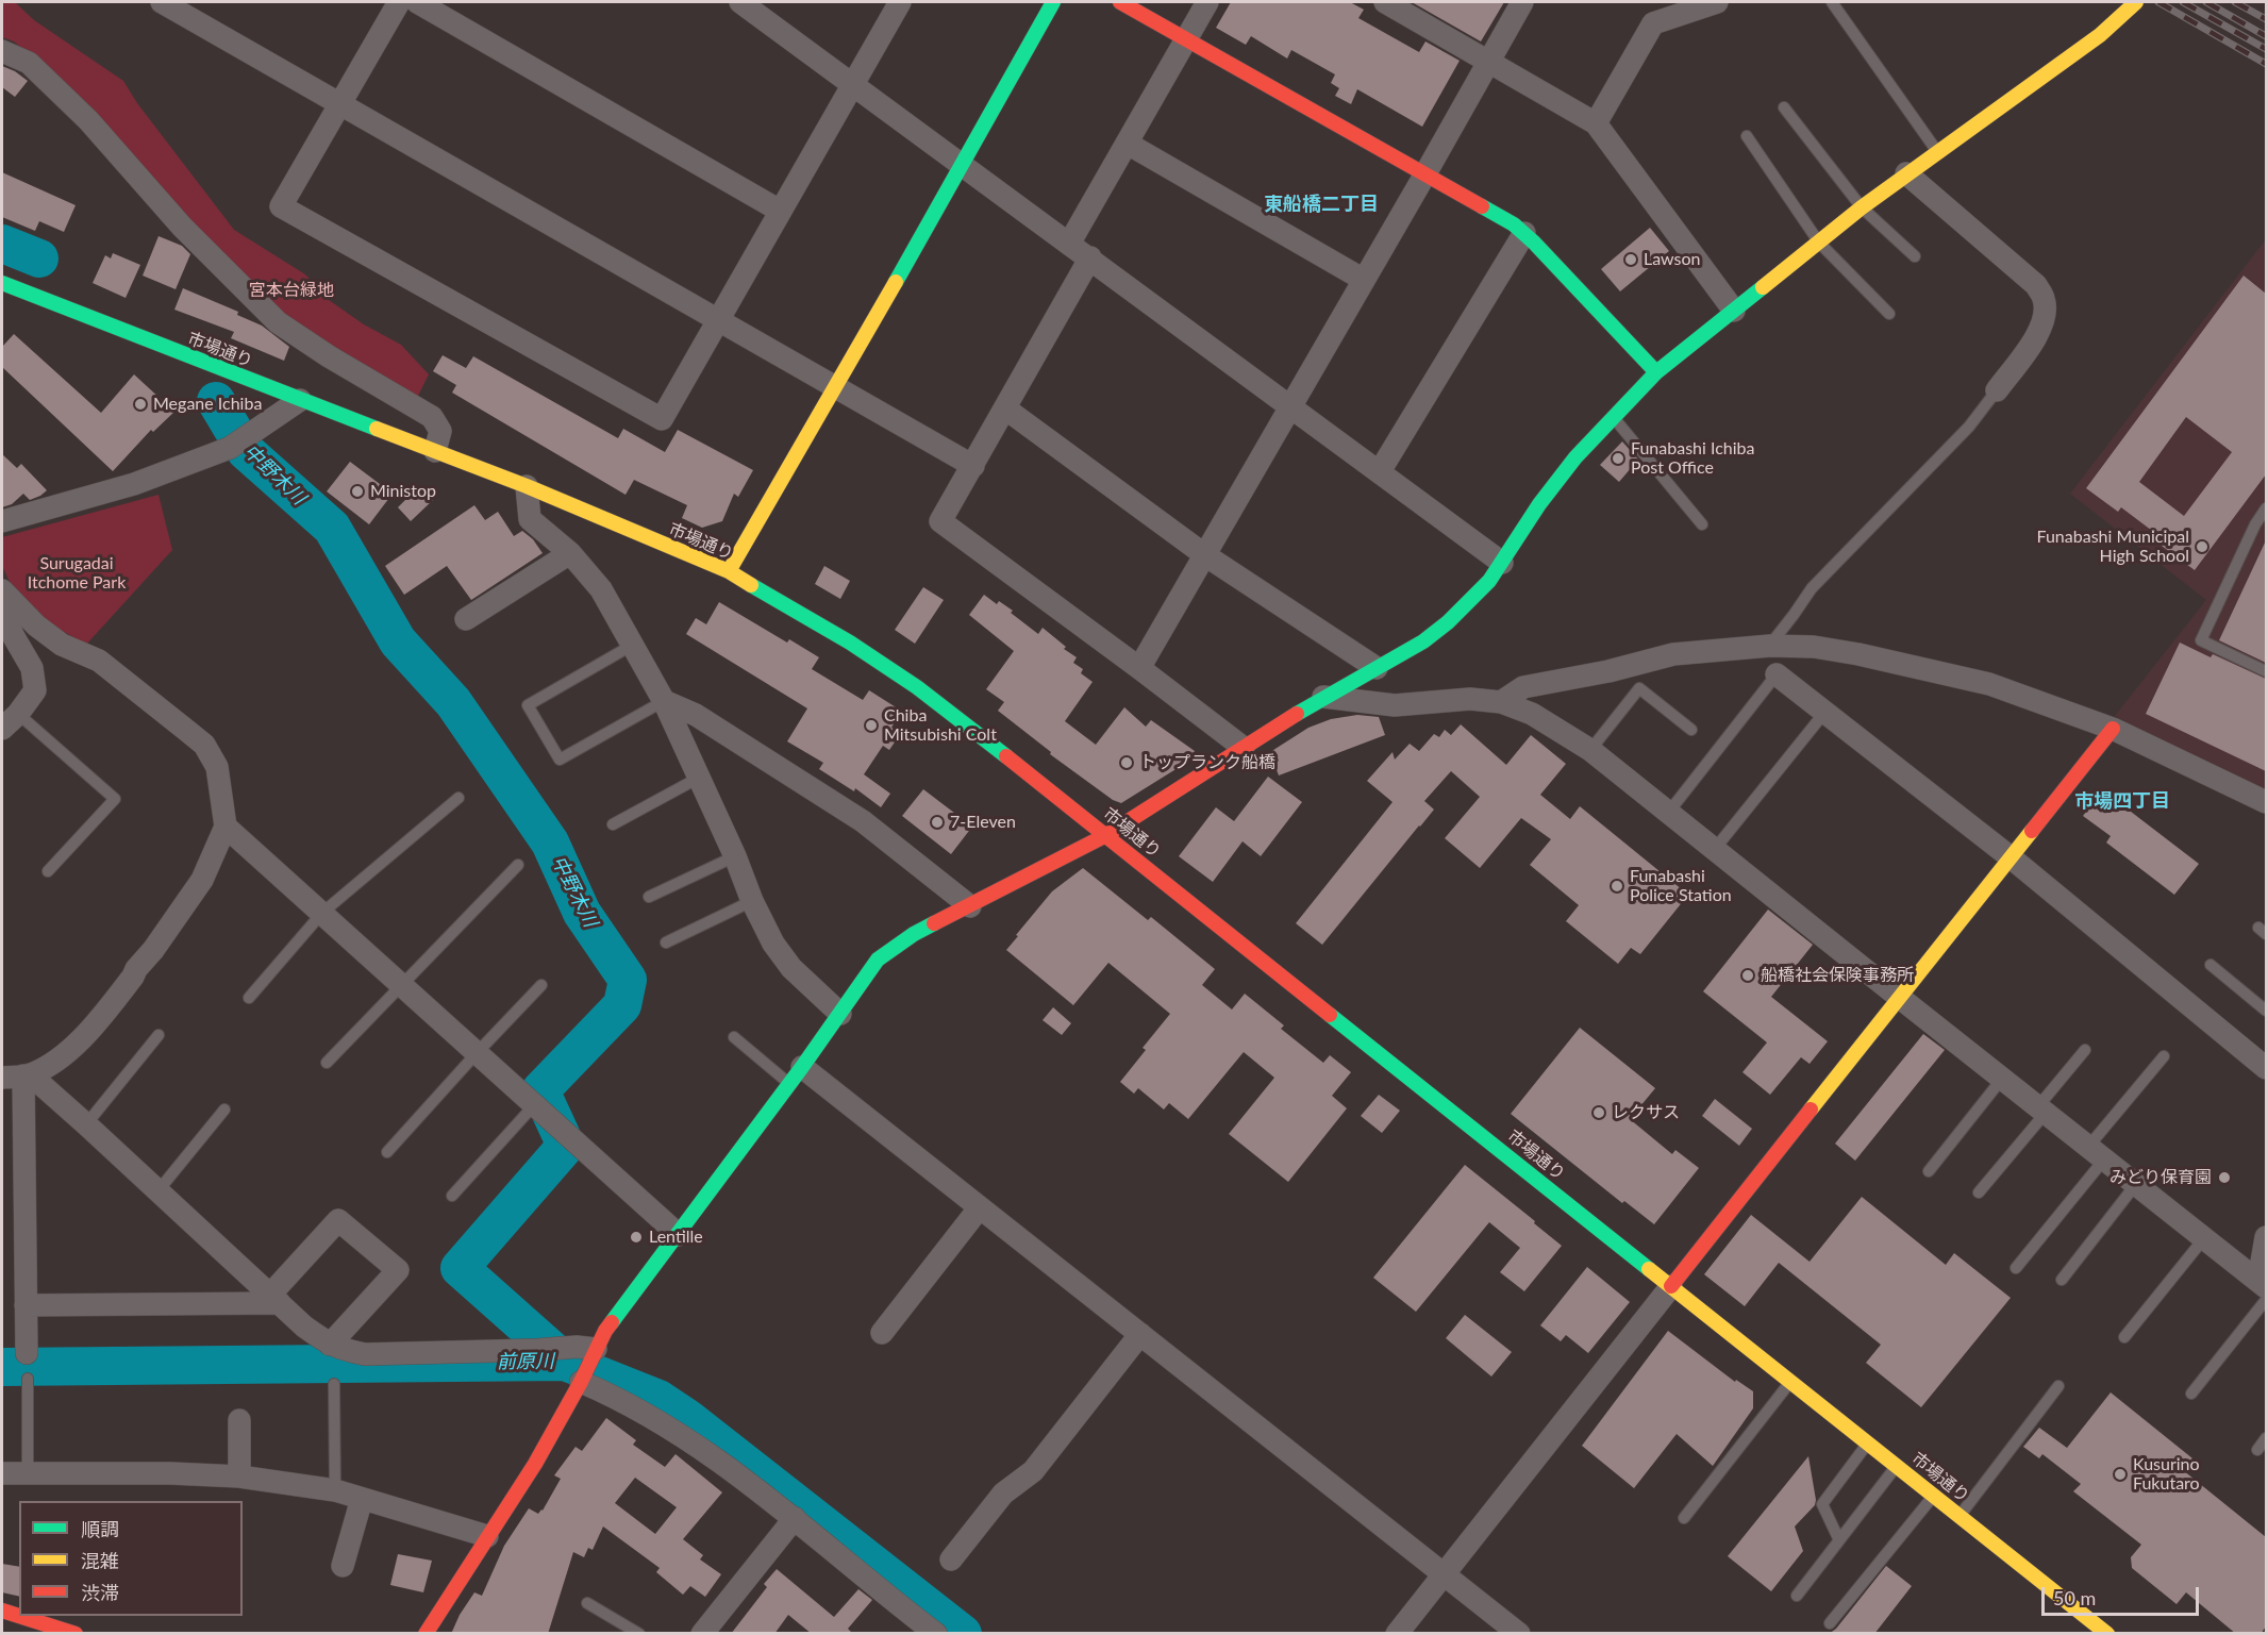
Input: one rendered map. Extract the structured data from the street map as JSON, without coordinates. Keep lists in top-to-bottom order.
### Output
{
  "streets": {
    "street": ["市場通り"]
  },
  "districts": ["東船橋二丁目", "市場四丁目"],
  "water": ["中野木川", "前原川"],
  "parks": ["宮本台緑地", "Surugadai Itchome Park"],
  "places": [
    "Lawson",
    "Megane Ichiba",
    "Funabashi Ichiba Post Office",
    "Ministop",
    "Funabashi Municipal High School",
    "Chiba Mitsubishi Colt",
    "トップランク船橋",
    "7-Eleven",
    "Funabashi Police Station",
    "船橋社会保険事務所",
    "レクサス",
    "みどり保育園",
    "Lentille",
    "Kusurino Fukutaro"
  ],
  "legend": ["順調", "混雑", "渋滞"],
  "scale_bar": "50 m"
}
